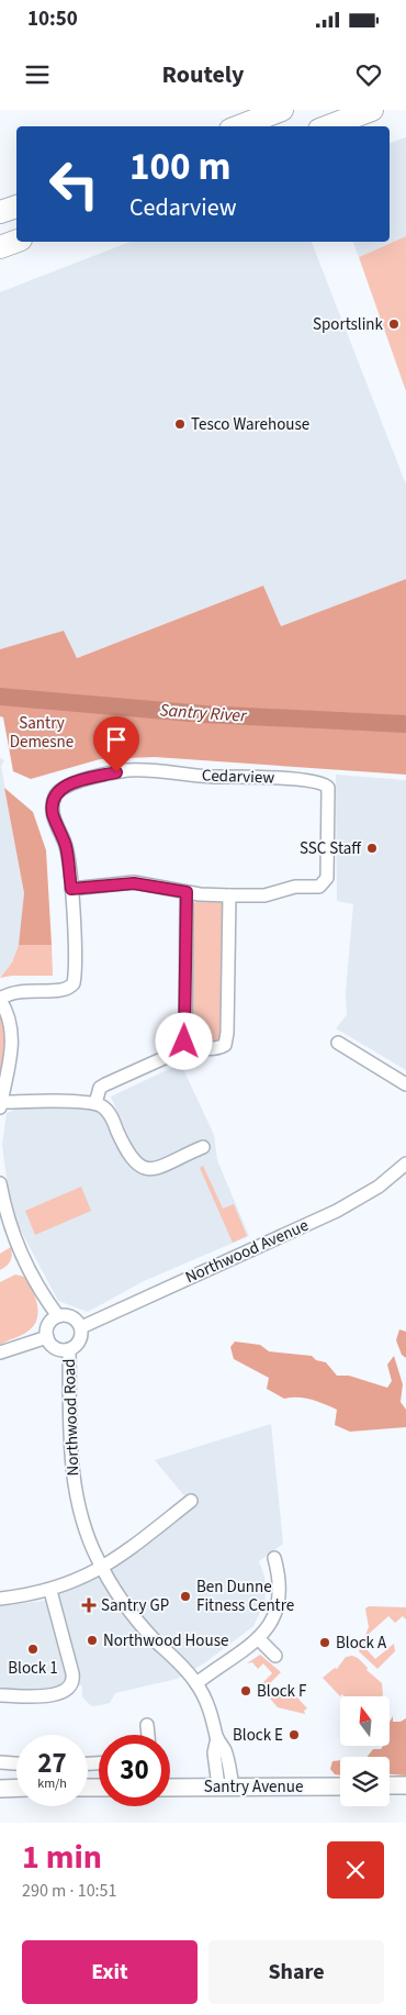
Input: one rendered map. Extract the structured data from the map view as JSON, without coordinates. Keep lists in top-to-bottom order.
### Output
{
  "streets": {
    "main road": ["Santry Avenue"],
    "street": ["Cedarview", "Northwood Avenue", "Northwood Road"]
  },
  "crossings": [
    ["Northwood Avenue", "Northwood Road"],
    ["Northwood Road", "Santry Avenue"]
  ],
  "water": ["Santry River"],
  "parks": ["Santry Demesne"],
  "places": {
    "other": [
      "Sportslink",
      "Tesco Warehouse",
      "SSC Staff",
      "Ben Dunne Fitness Centre",
      "Northwood House",
      "Block A",
      "Block 1",
      "Block F",
      "Block E"
    ],
    "health": ["Santry GP"]
  },
  "north": "top",
  "page": {
    "status": "10:50",
    "header": "Routely",
    "turn": ["100 m", "Cedarview"],
    "speed": "27 km/h",
    "limit": "30",
    "heading": ["1 min", "290 m · 10:51"],
    "buttons": ["Exit", "Share"]
  }
}
